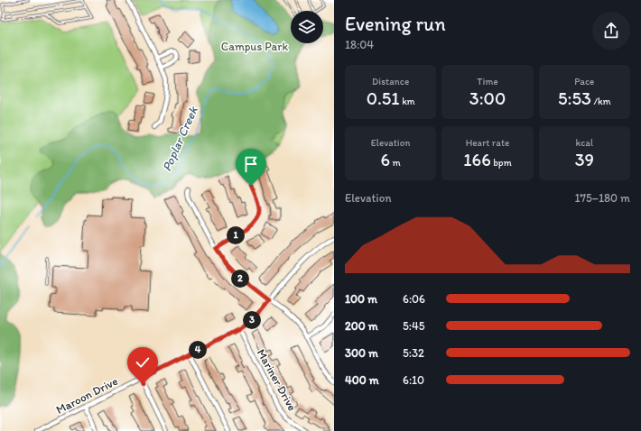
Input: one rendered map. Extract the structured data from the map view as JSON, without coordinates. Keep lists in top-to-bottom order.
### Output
{
  "streets": {
    "street": ["Mariner Drive", "Maroon Drive"]
  },
  "crossings": [
    ["Mariner Drive", "Maroon Drive"]
  ],
  "water": ["Poplar Creek"],
  "parks": ["Campus Park"],
  "page": {
    "heading": ["Evening run", "18:04"],
    "stats": [
      ["Distance", "0.51 km"],
      ["Time", "3:00"],
      ["Pace", "5:53 /km"],
      ["Elevation", "6 m"],
      ["Heart rate", "166 bpm"],
      ["kcal", "39"]
    ],
    "chart": ["Elevation", "175–180 m"],
    "pins": [
      "1",
      "2",
      "3",
      "4"
    ],
    "list": [
      {
        "name": "100 m",
        "note": "6:06"
      },
      {
        "name": "200 m",
        "note": "5:45"
      },
      {
        "name": "300 m",
        "note": "5:32"
      },
      {
        "name": "400 m",
        "note": "6:10"
      }
    ]
  }
}
